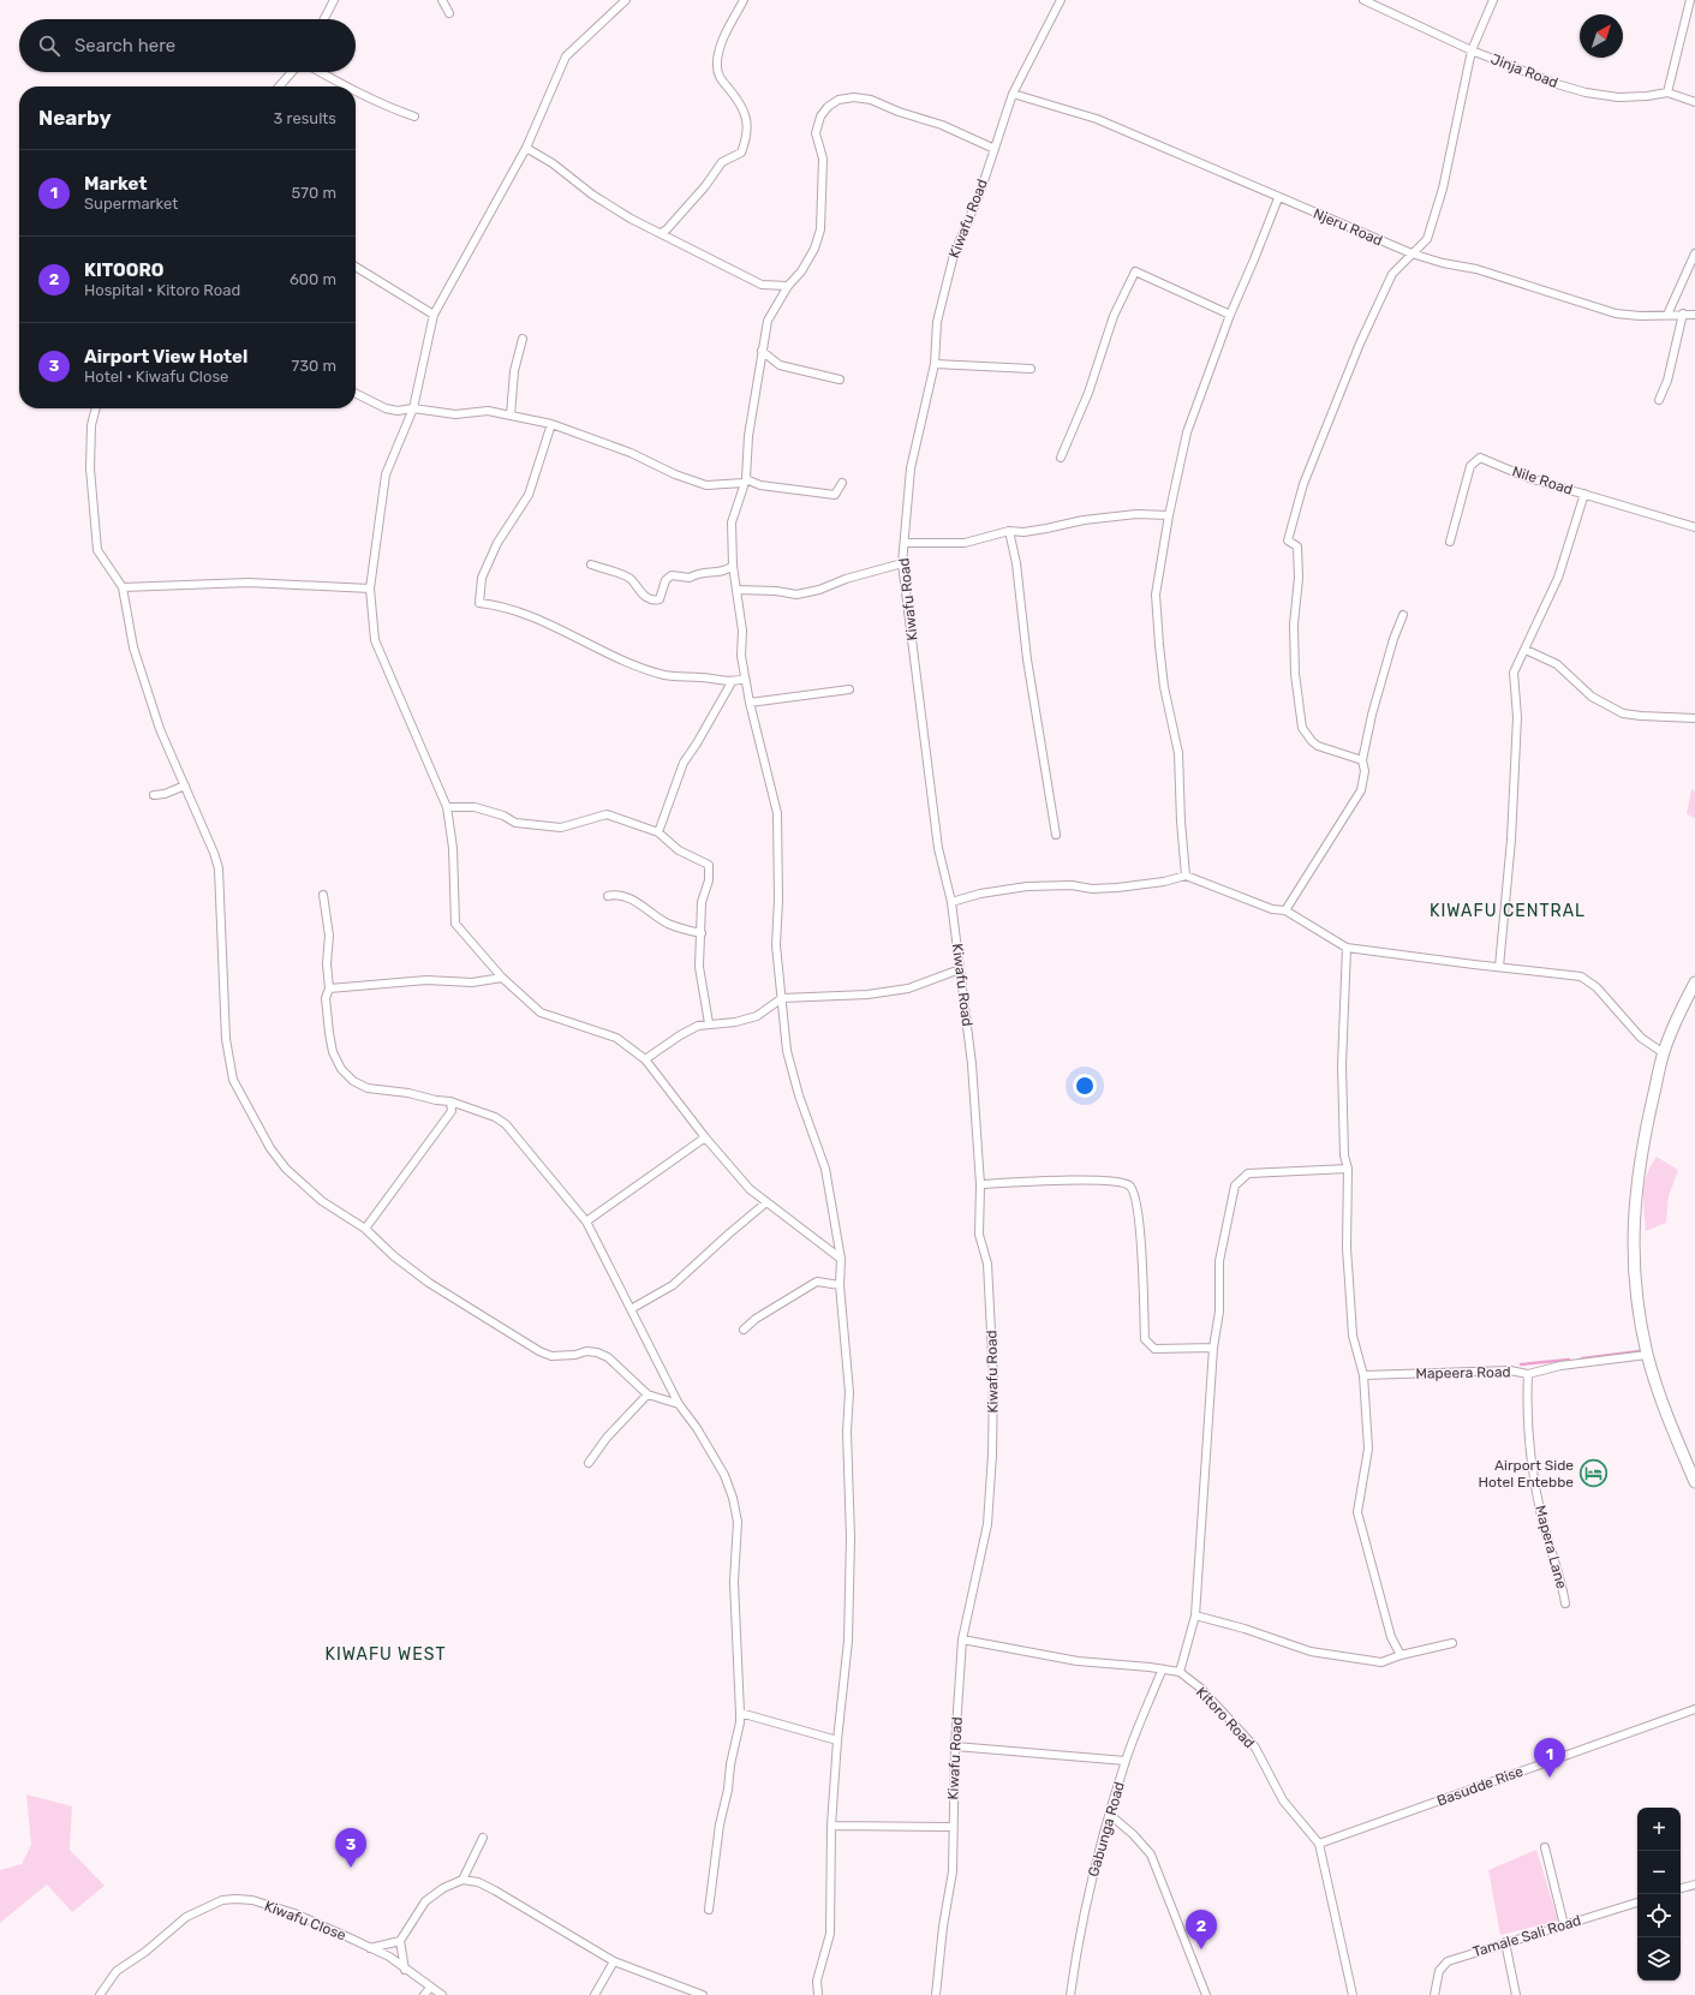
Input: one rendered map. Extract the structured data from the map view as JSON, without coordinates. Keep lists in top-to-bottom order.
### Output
{
  "streets": {
    "street": [
      "Jinja Road",
      "Kiwafu Road",
      "Njeru Road",
      "Nile Road",
      "Mapeera Road",
      "Mapera Lane",
      "Kitoro Road",
      "Basudde Rise",
      "Gabunga Road",
      "Kiwafu Close",
      "Tamale Sali Road"
    ]
  },
  "crossings": [
    ["Kiwafu Road", "Njeru Road"],
    ["Mapeera Road", "Mapera Lane"],
    ["Kitoro Road", "Basudde Rise"]
  ],
  "districts": ["KIWAFU CENTRAL", "KIWAFU WEST"],
  "places": {
    "hotel": ["Airport Side Hotel Entebbe"]
  },
  "north": "top right",
  "page": {
    "search": "Search here",
    "heading": ["Nearby", "3 results"],
    "list": [
      {
        "mark": "1",
        "name": "Market",
        "note": "Supermarket",
        "value": "570 m"
      },
      {
        "mark": "2",
        "name": "KITOORO",
        "note": "Hospital · Kitoro Road",
        "value": "600 m"
      },
      {
        "mark": "3",
        "name": "Airport View Hotel",
        "note": "Hotel · Kiwafu Close",
        "value": "730 m"
      }
    ],
    "pins": ["1", "3", "2"],
    "map_buttons": ["+", "−"]
  }
}
